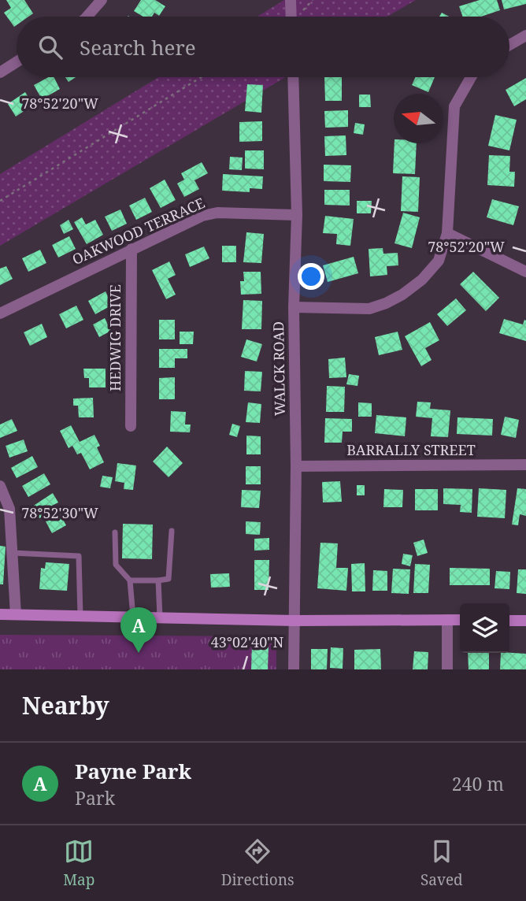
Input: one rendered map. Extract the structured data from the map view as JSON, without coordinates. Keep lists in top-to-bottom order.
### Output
{
  "streets": {
    "street": [
      "OAKWOOD TERRACE",
      "HEDWIG DRIVE",
      "WALCK ROAD",
      "BARRALLY STREET"
    ]
  },
  "crossings": [
    ["OAKWOOD TERRACE", "HEDWIG DRIVE"],
    ["OAKWOOD TERRACE", "WALCK ROAD"],
    ["WALCK ROAD", "BARRALLY STREET"]
  ],
  "north": "left",
  "page": {
    "search": "Search here",
    "pins": "A",
    "heading": "Nearby",
    "list": [
      {
        "mark": "A",
        "name": "Payne Park",
        "note": "Park",
        "value": "240 m"
      }
    ],
    "nav": ["Map", "Directions", "Saved"]
  },
  "coordinates": ["78°52'20\"W", "78°52'30\"W", "43°02'40\"N"]
}
